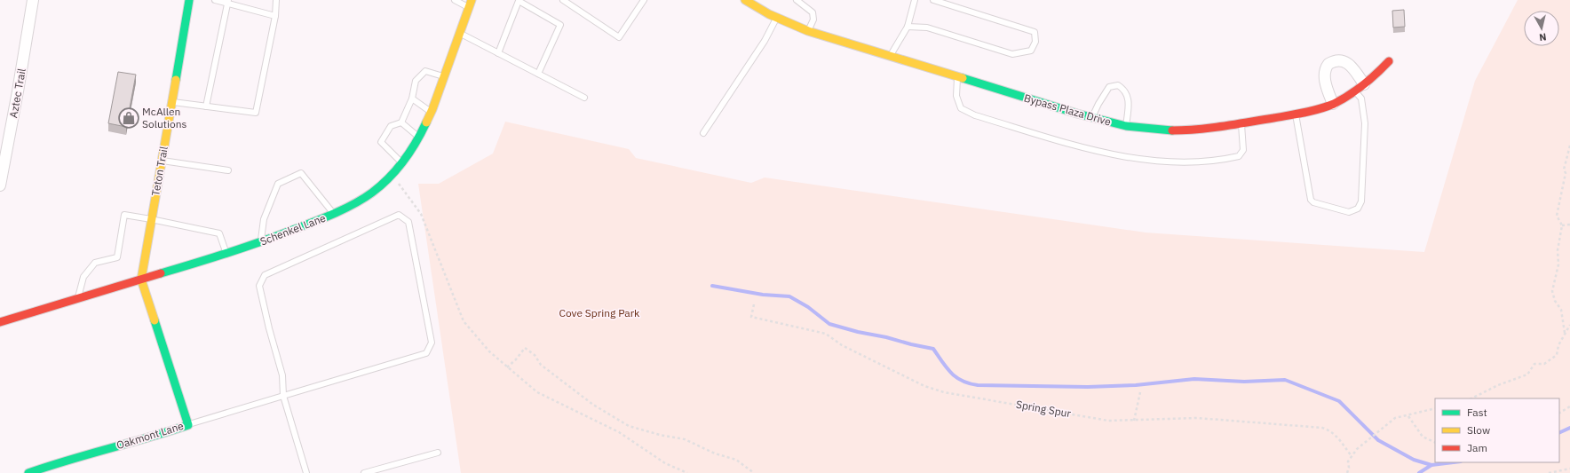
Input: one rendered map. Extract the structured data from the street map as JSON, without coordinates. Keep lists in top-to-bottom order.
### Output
{
  "streets": {
    "street": [
      "Aztec Trail",
      "Bypass Plaza Drive",
      "Teton Trail",
      "Schenkel Lane",
      "Oakmont Lane"
    ],
    "path": ["Spring Spur"]
  },
  "crossings": [
    ["Teton Trail", "Schenkel Lane"],
    ["Teton Trail", "Oakmont Lane"],
    ["Schenkel Lane", "Oakmont Lane"]
  ],
  "parks": ["Cove Spring Park"],
  "places": {
    "shop": ["McAllen Solutions"]
  },
  "legend": ["Fast", "Slow", "Jam"],
  "north": "bottom"
}
